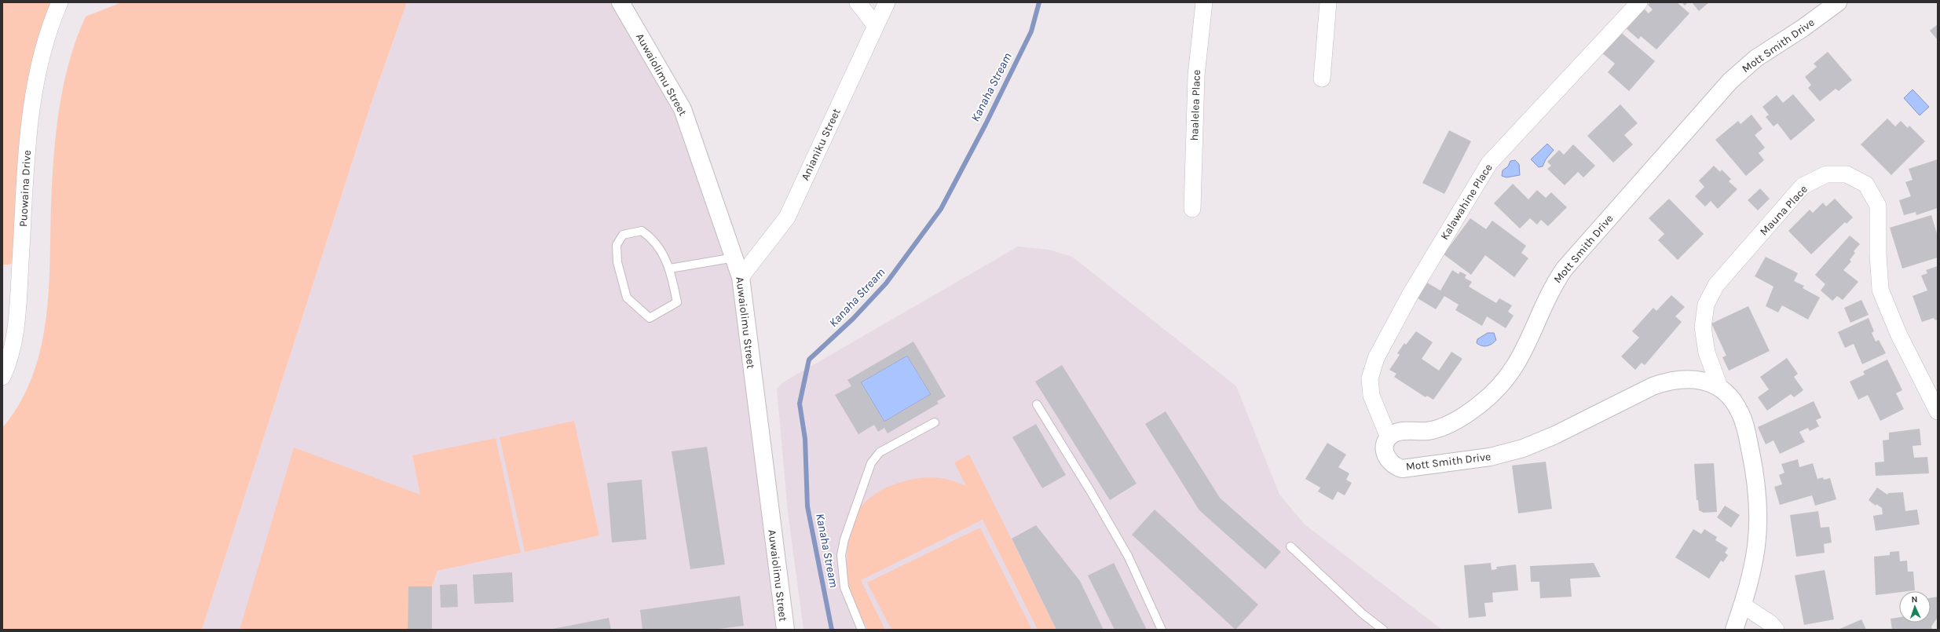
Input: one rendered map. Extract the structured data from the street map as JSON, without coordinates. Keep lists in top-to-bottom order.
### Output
{
  "streets": {
    "street": [
      "Mott Smith Drive",
      "Auwaiolimu Street",
      "haalelea Place",
      "Anianiku Street",
      "Puowaina Drive",
      "Kalawahine Place",
      "Mauna Place"
    ]
  },
  "crossings": [
    ["Mott Smith Drive", "Kalawahine Place"],
    ["Mott Smith Drive", "Mauna Place"],
    ["Auwaiolimu Street", "Anianiku Street"]
  ],
  "water": ["Kanaha Stream"],
  "north": "top"
}
